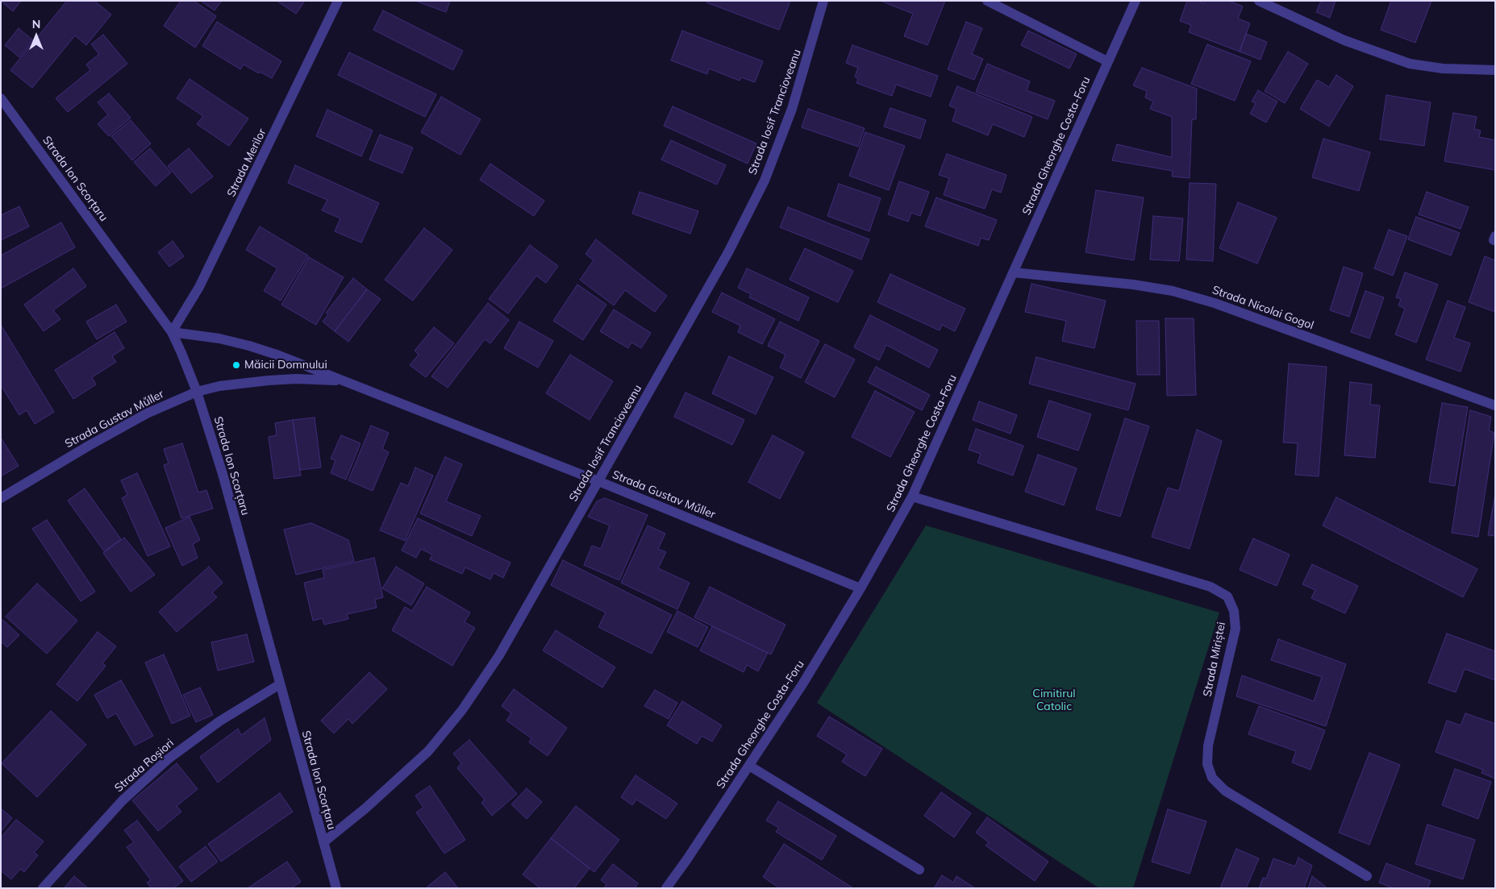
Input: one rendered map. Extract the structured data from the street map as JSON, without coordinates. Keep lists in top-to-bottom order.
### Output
{
  "streets": {
    "street": [
      "Strada Iosif Trancioveanu",
      "Strada Gheorghe Costa-Foru",
      "Strada Merilor",
      "Strada Ion Scorțaru",
      "Strada Nicolai Gogol",
      "Strada Gustav Műller",
      "Strada Miriștei",
      "Strada Roșiori"
    ]
  },
  "crossings": [
    ["Strada Iosif Trancioveanu", "Strada Ion Scorțaru"],
    ["Strada Iosif Trancioveanu", "Strada Gustav Műller"],
    ["Strada Gheorghe Costa-Foru", "Strada Nicolai Gogol"],
    ["Strada Gheorghe Costa-Foru", "Strada Gustav Műller"],
    ["Strada Gheorghe Costa-Foru", "Strada Miriștei"],
    ["Strada Merilor", "Strada Ion Scorțaru"],
    ["Strada Merilor", "Strada Gustav Műller"],
    ["Strada Ion Scorțaru", "Strada Gustav Műller"],
    ["Strada Ion Scorțaru", "Strada Roșiori"]
  ],
  "parks": ["Cimitirul Catolic"],
  "places": ["Măicii Domnului"],
  "north": "top"
}
